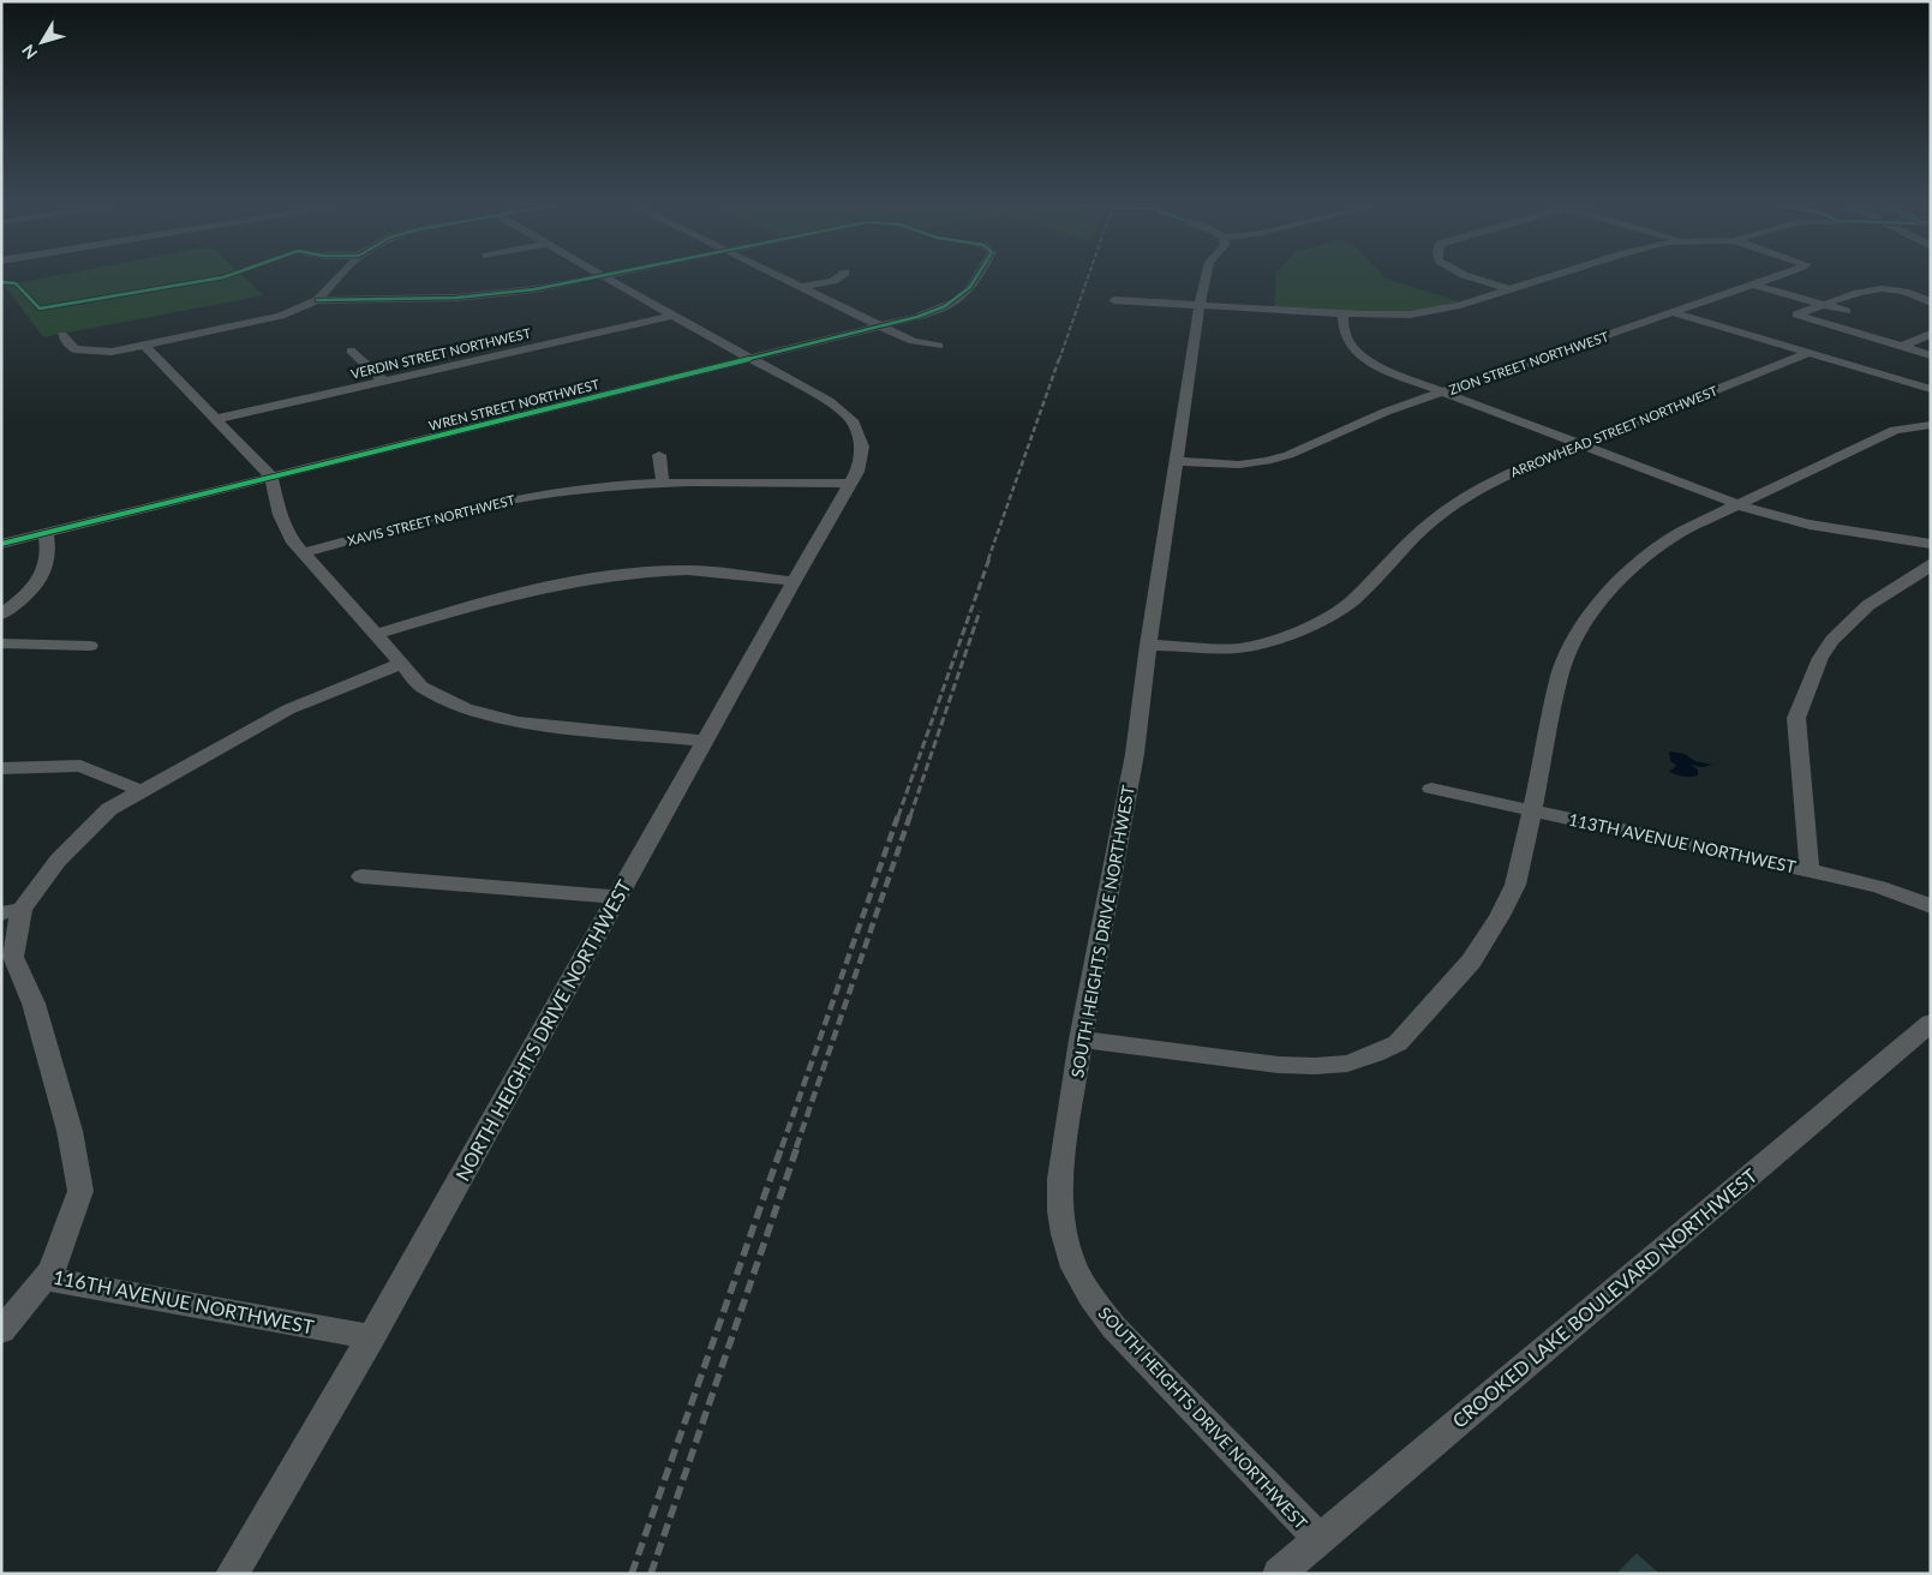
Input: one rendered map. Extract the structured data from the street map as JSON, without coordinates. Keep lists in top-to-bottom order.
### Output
{
  "streets": {
    "street": [
      "VERDIN STREET NORTHWEST",
      "ZION STREET NORTHWEST",
      "WREN STREET NORTHWEST",
      "ARROWHEAD STREET NORTHWEST",
      "XAVIS STREET NORTHWEST",
      "113TH AVENUE NORTHWEST",
      "SOUTH HEIGHTS DRIVE NORTHWEST",
      "NORTH HEIGHTS DRIVE NORTHWEST",
      "CROOKED LAKE BOULEVARD NORTHWEST",
      "116TH AVENUE NORTHWEST"
    ]
  },
  "crossings": [
    ["ZION STREET NORTHWEST", "SOUTH HEIGHTS DRIVE NORTHWEST"],
    ["WREN STREET NORTHWEST", "NORTH HEIGHTS DRIVE NORTHWEST"],
    ["ARROWHEAD STREET NORTHWEST", "SOUTH HEIGHTS DRIVE NORTHWEST"],
    ["XAVIS STREET NORTHWEST", "NORTH HEIGHTS DRIVE NORTHWEST"],
    ["SOUTH HEIGHTS DRIVE NORTHWEST", "CROOKED LAKE BOULEVARD NORTHWEST"],
    ["NORTH HEIGHTS DRIVE NORTHWEST", "116TH AVENUE NORTHWEST"]
  ],
  "north": "bottom left"
}
